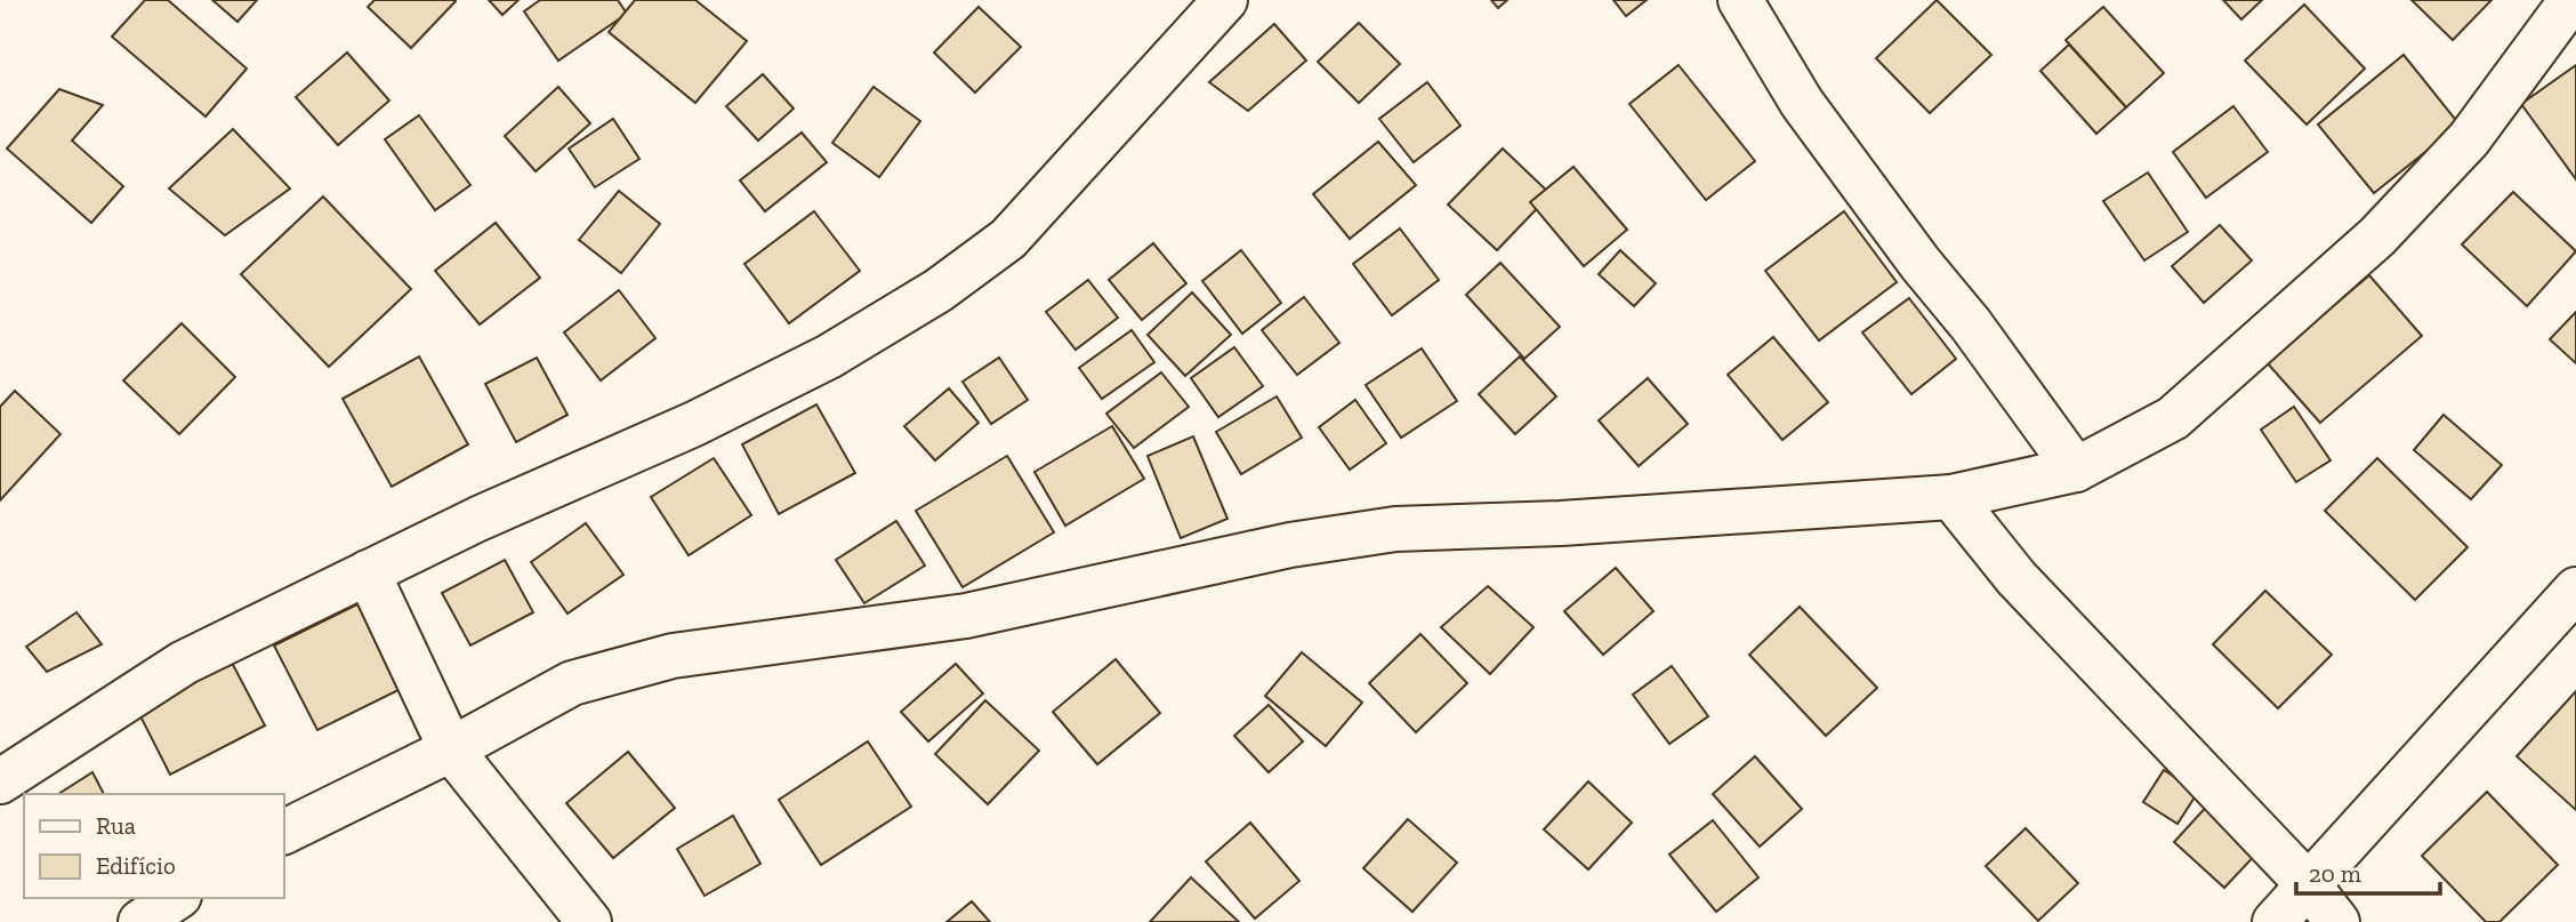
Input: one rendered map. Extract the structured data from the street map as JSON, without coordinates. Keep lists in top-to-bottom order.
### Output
{
  "legend": ["Rua", "Edifício"],
  "scale_bar": "20 m"
}
